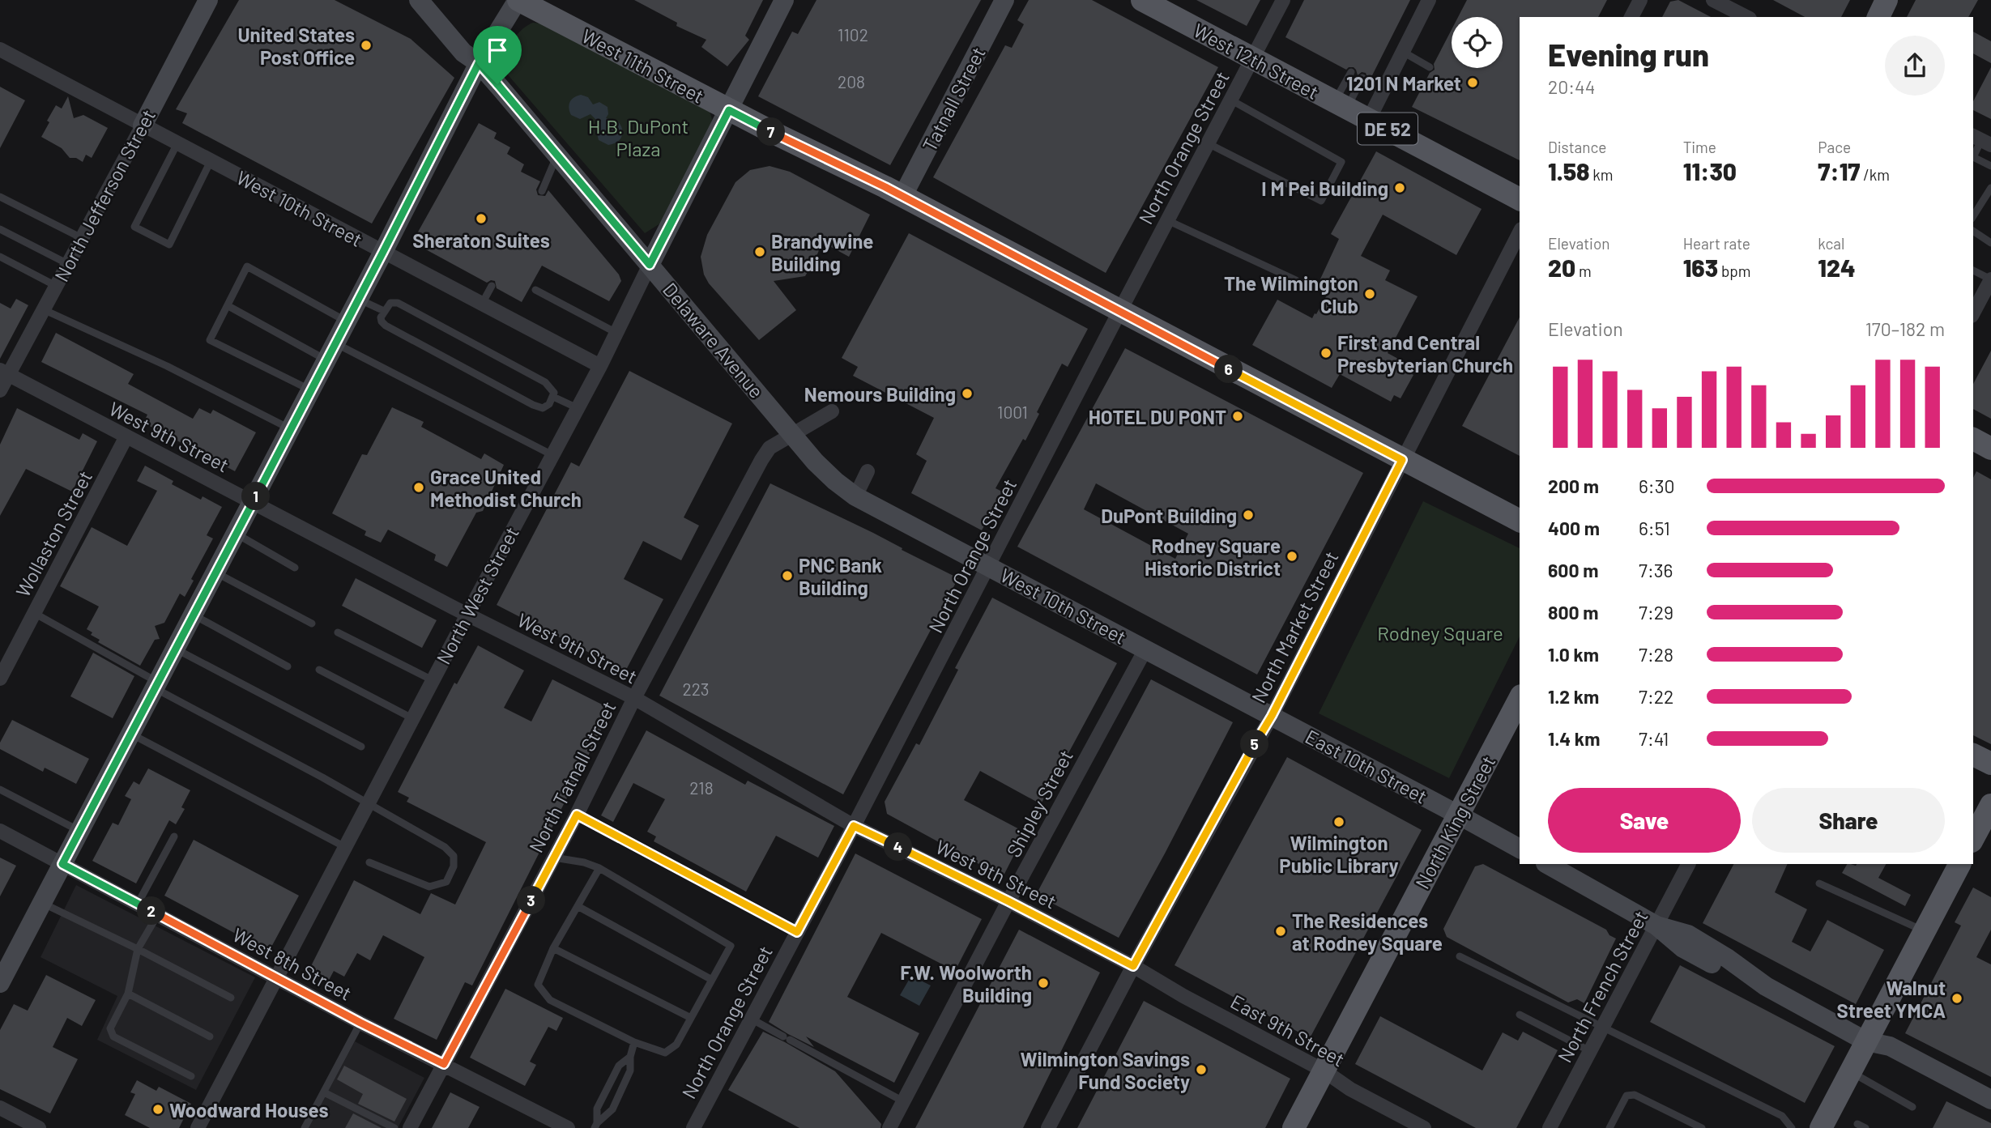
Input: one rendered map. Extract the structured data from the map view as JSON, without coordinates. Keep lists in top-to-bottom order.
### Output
{
  "streets": {
    "main road": [
      "West 12th Street",
      "West 11th Street",
      "Tatnall Street",
      "DE 52",
      "North Jefferson Street",
      "West 10th Street",
      "Delaware Avenue",
      "North West Street",
      "East 10th Street",
      "North King Street"
    ],
    "street": [
      "North Orange Street",
      "West 9th Street",
      "Wollaston Street",
      "North Market Street",
      "North Tatnall Street",
      "Shipley Street",
      "West 8th Street",
      "North French Street",
      "East 9th Street"
    ]
  },
  "crossings": [
    ["West 12th Street", "North Orange Street"],
    ["West 11th Street", "Tatnall Street"],
    ["West 11th Street", "North Orange Street"],
    ["West 11th Street", "North West Street"],
    ["West 11th Street", "North Market Street"],
    ["North Orange Street", "West 10th Street"],
    ["North Orange Street", "West 9th Street"],
    ["North Jefferson Street", "West 10th Street"],
    ["North Jefferson Street", "West 9th Street"],
    ["West 10th Street", "Delaware Avenue"],
    ["West 10th Street", "North West Street"],
    ["West 10th Street", "North Market Street"],
    ["West 10th Street", "East 10th Street"],
    ["West 10th Street", "Shipley Street"],
    ["Delaware Avenue", "North West Street"],
    ["Delaware Avenue", "North Tatnall Street"],
    ["West 9th Street", "Wollaston Street"],
    ["West 9th Street", "North West Street"],
    ["West 9th Street", "North Market Street"],
    ["West 9th Street", "North Tatnall Street"],
    ["West 9th Street", "Shipley Street"],
    ["West 9th Street", "East 9th Street"],
    ["North West Street", "West 8th Street"],
    ["North Market Street", "East 10th Street"],
    ["North Market Street", "East 9th Street"],
    ["East 10th Street", "North King Street"],
    ["North Tatnall Street", "West 8th Street"],
    ["North King Street", "East 9th Street"]
  ],
  "parks": ["H.B. DuPont Plaza", "Rodney Square"],
  "places": [
    "United States Post Office",
    "1201 N Market",
    "I M Pei Building",
    "Sheraton Suites",
    "Brandywine Building",
    "The Wilmington Club",
    "First and Central Presbyterian Church",
    "Nemours Building",
    "HOTEL DU PONT",
    "Grace United Methodist Church",
    "DuPont Building",
    "Rodney Square Historic District",
    "PNC Bank Building",
    "Wilmington Public Library",
    "The Residences at Rodney Square",
    "F.W. Woolworth Building",
    "Walnut Street YMCA",
    "Wilmington Savings Fund Society",
    "Woodward Houses"
  ],
  "house_numbers": [
    "1102",
    "208",
    "1001",
    "223",
    "218"
  ],
  "page": {
    "heading": ["Evening run", "20:44"],
    "stats": [
      ["Distance", "1.58 km"],
      ["Time", "11:30"],
      ["Pace", "7:17 /km"],
      ["Elevation", "20 m"],
      ["Heart rate", "163 bpm"],
      ["kcal", "124"]
    ],
    "pins": [
      "7",
      "6",
      "1",
      "5",
      "4",
      "3",
      "2"
    ],
    "chart": ["Elevation", "170–182 m"],
    "list": [
      {
        "name": "200 m",
        "note": "6:30"
      },
      {
        "name": "400 m",
        "note": "6:51"
      },
      {
        "name": "600 m",
        "note": "7:36"
      },
      {
        "name": "800 m",
        "note": "7:29"
      },
      {
        "name": "1.0 km",
        "note": "7:28"
      },
      {
        "name": "1.2 km",
        "note": "7:22"
      },
      {
        "name": "1.4 km",
        "note": "7:41"
      }
    ],
    "buttons": ["Save", "Share"]
  }
}
